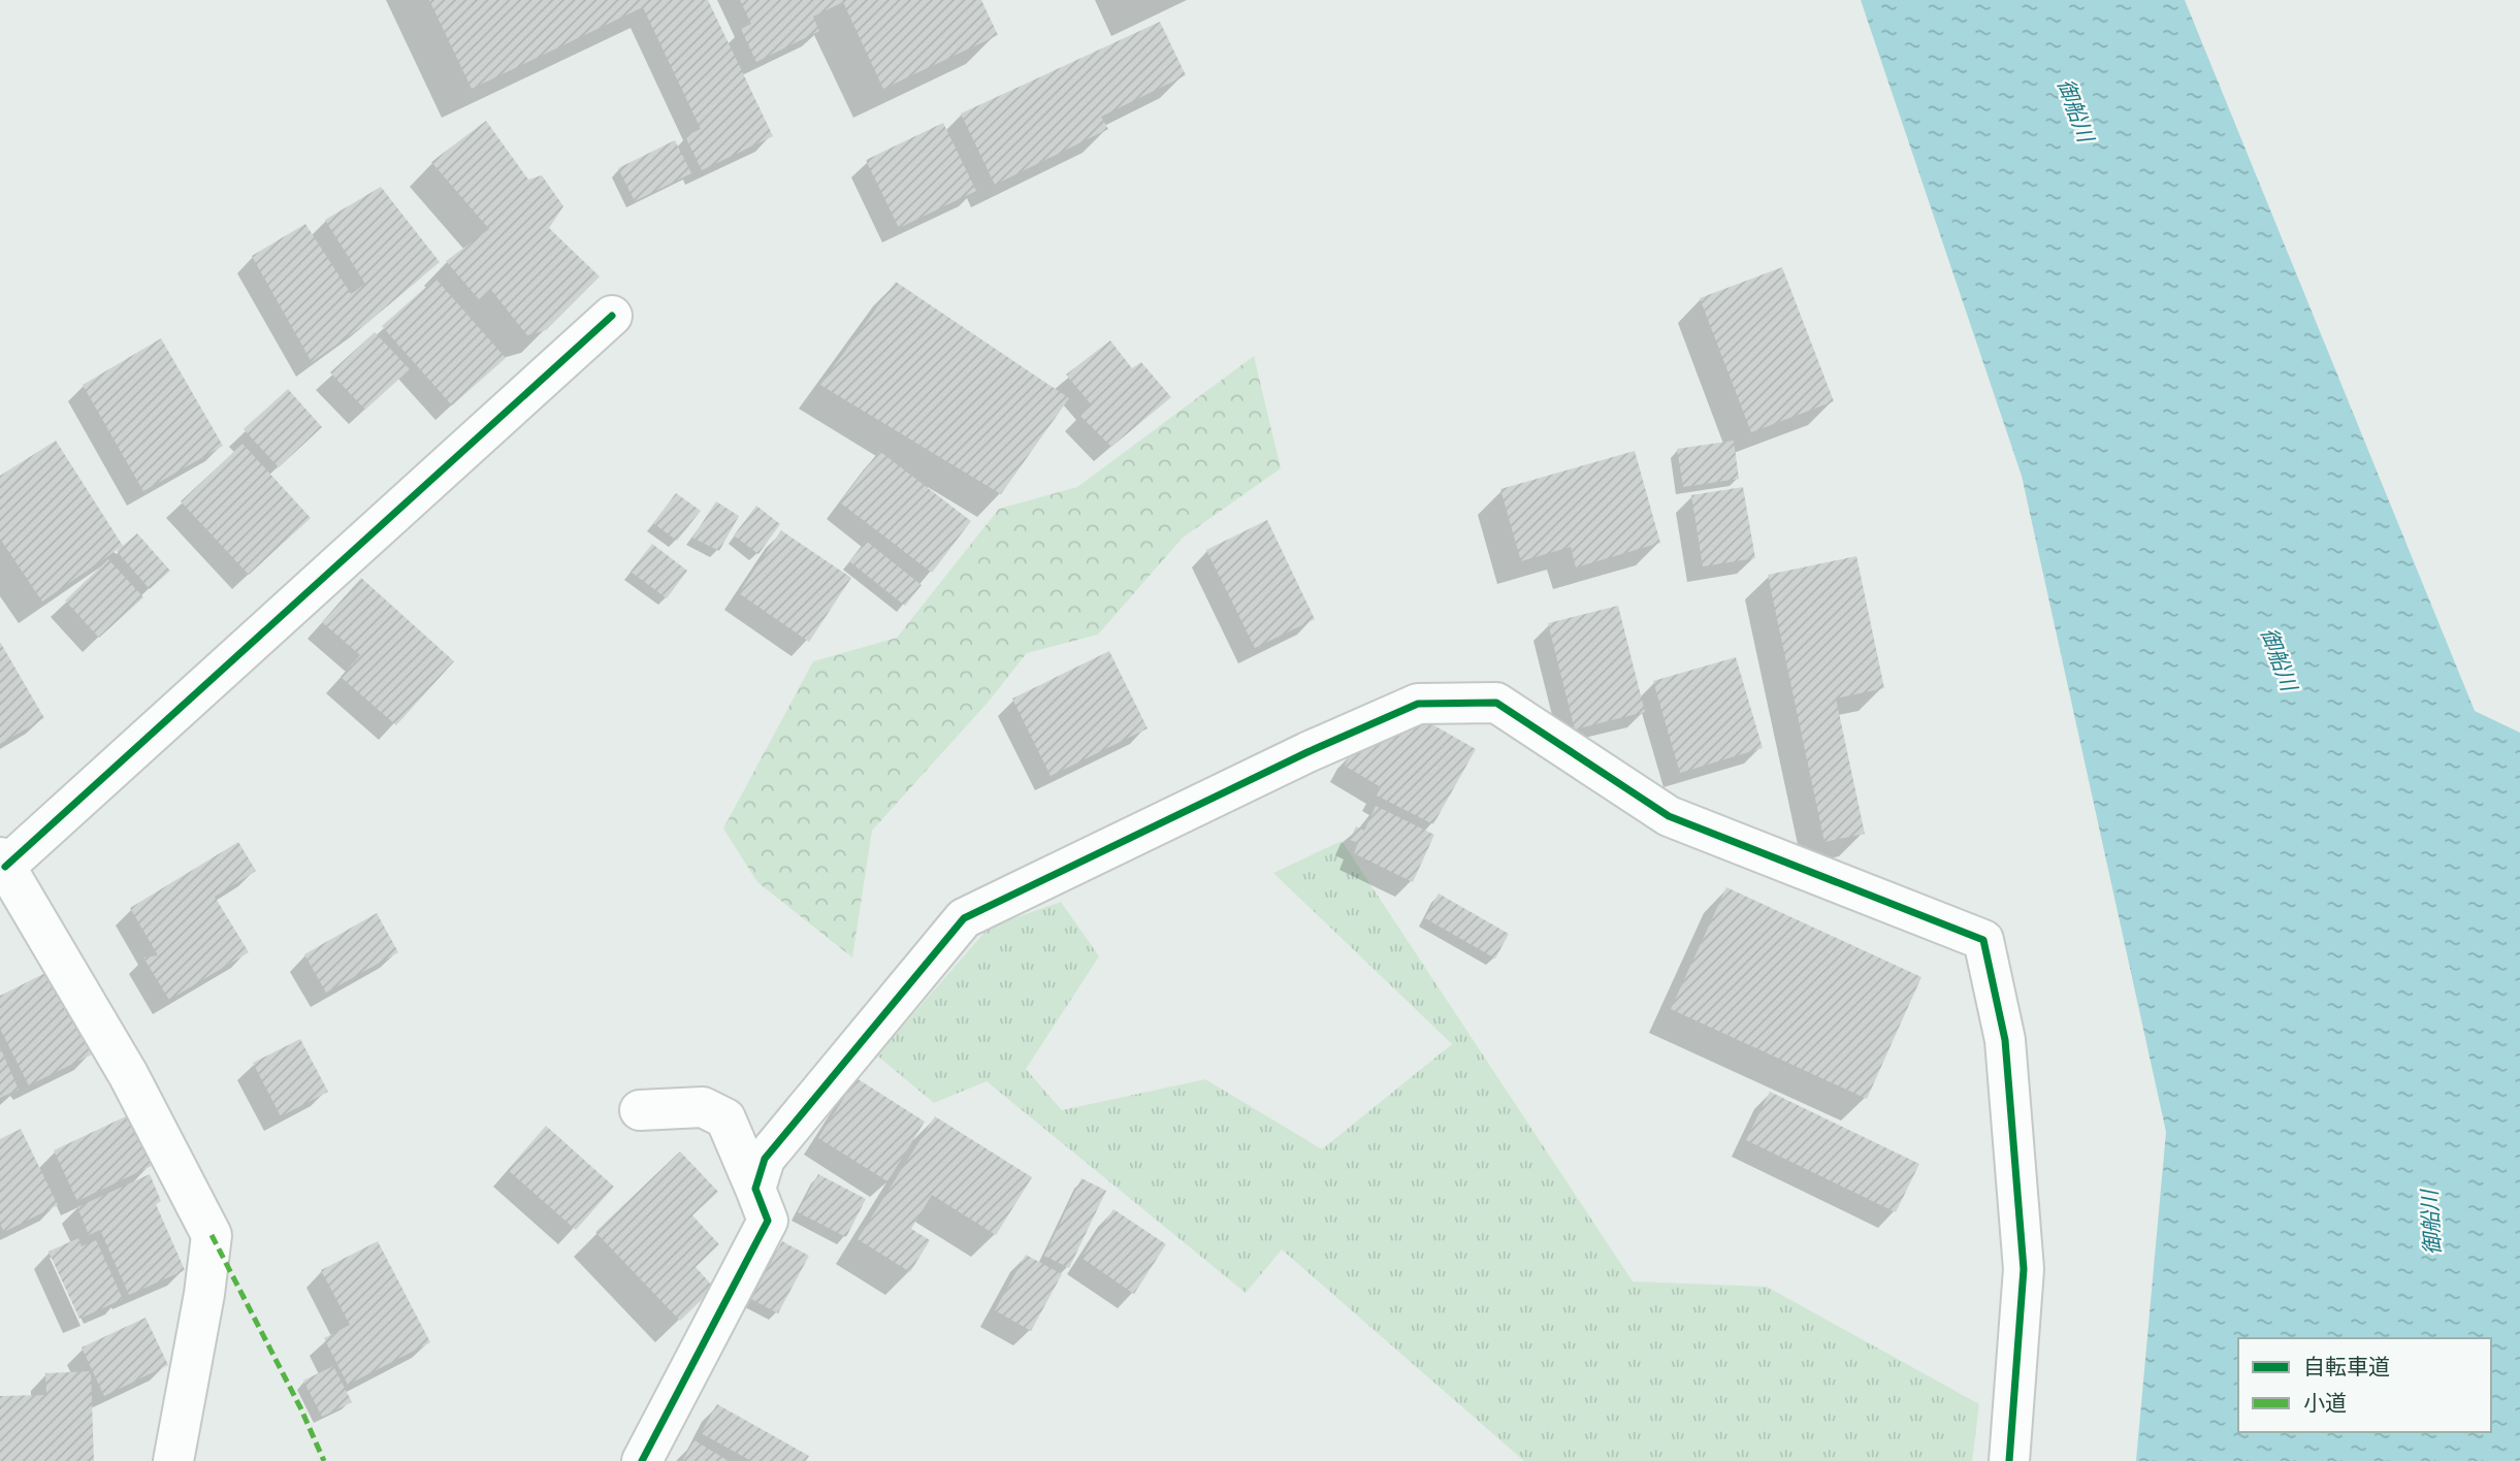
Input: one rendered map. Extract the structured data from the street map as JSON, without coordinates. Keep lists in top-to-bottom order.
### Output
{
  "water": ["御船川"],
  "legend": ["自転車道", "小道"]
}
